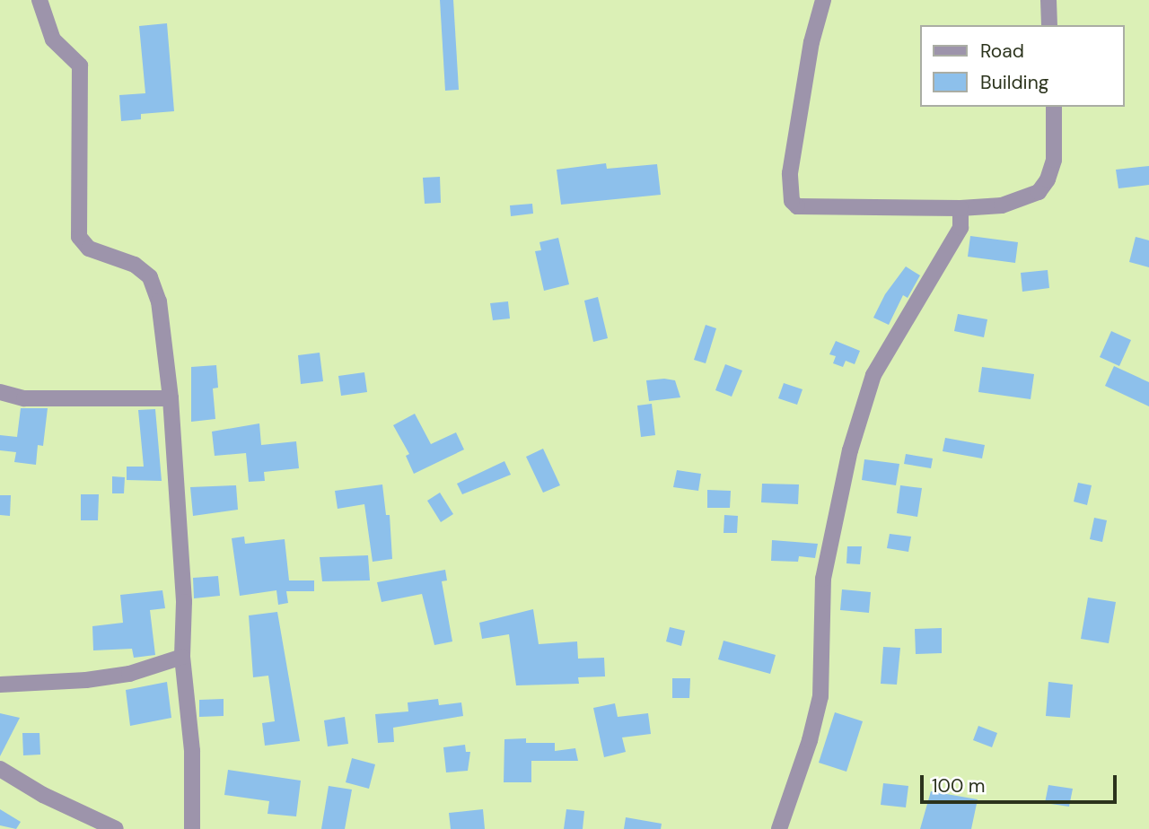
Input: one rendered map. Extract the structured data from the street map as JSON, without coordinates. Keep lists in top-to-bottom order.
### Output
{
  "legend": ["Road", "Building"],
  "scale_bar": "100 m"
}
